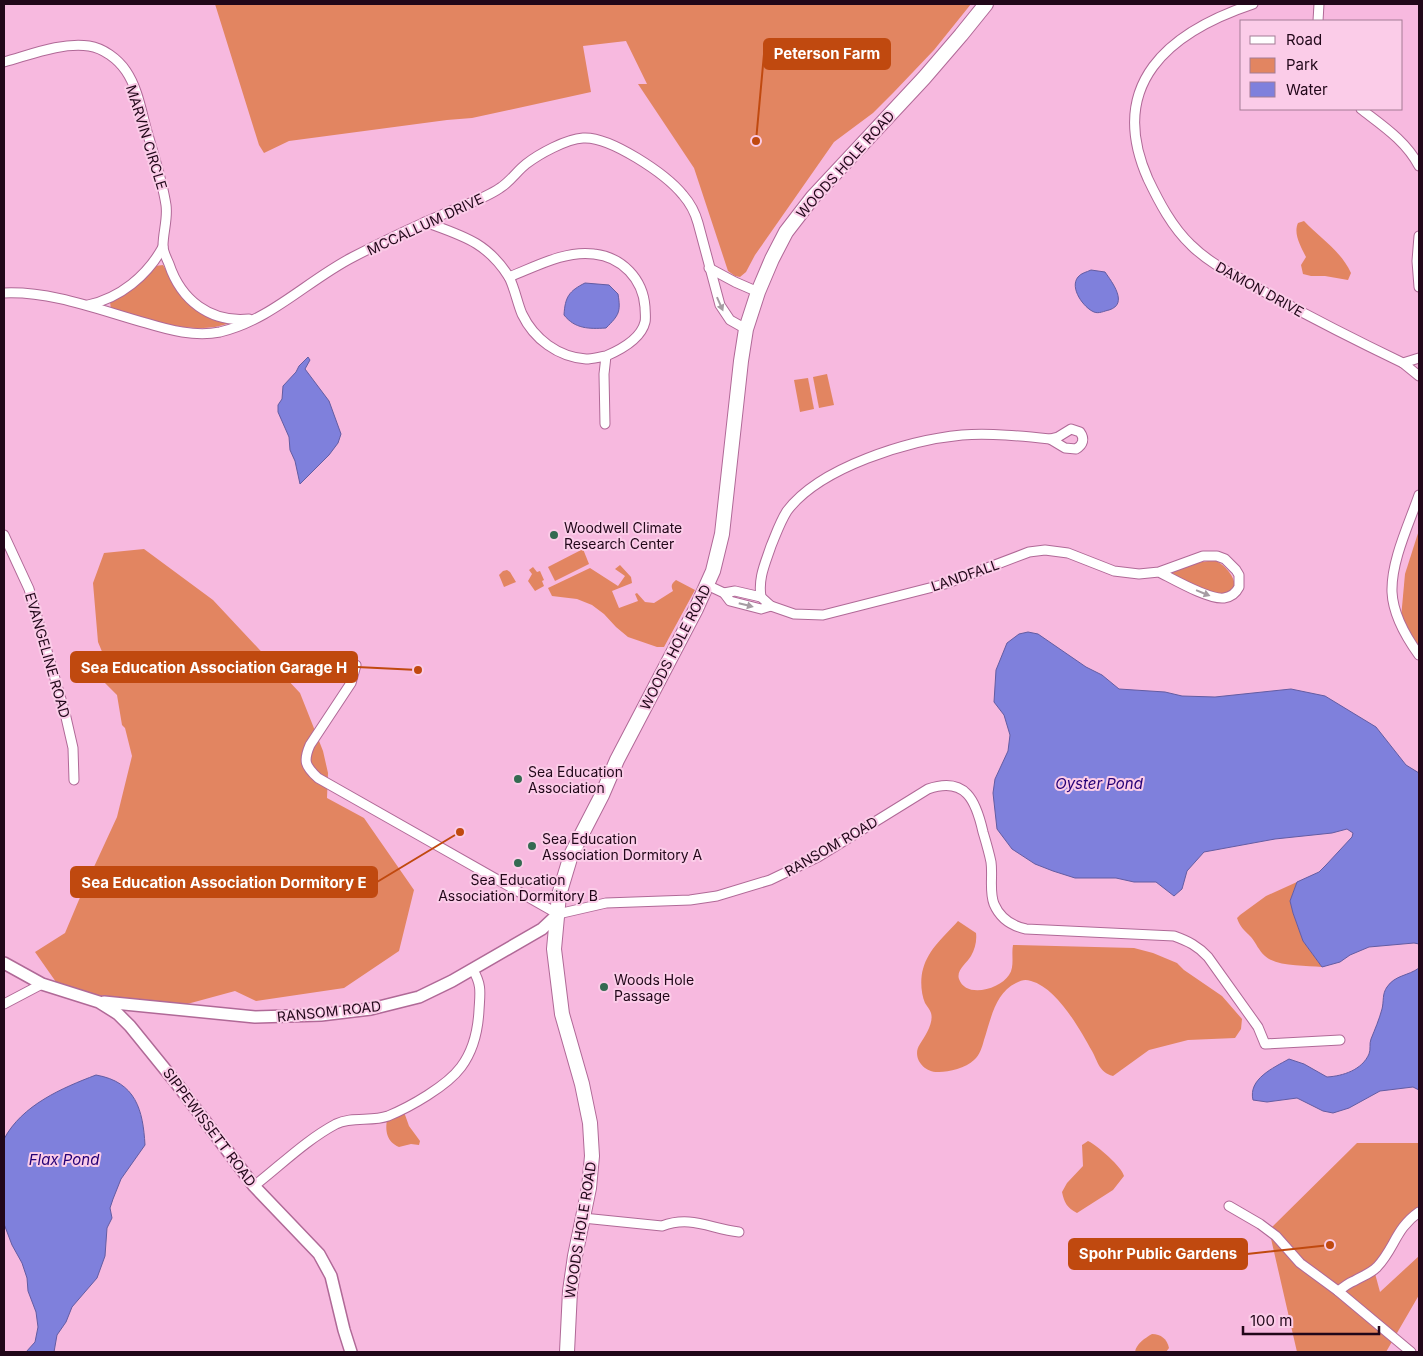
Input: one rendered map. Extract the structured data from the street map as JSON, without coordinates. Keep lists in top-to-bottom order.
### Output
{
  "streets": {
    "highway": ["WOODS HOLE ROAD"],
    "main road": ["RANSOM ROAD", "SIPPEWISSETT ROAD"],
    "street": [
      "MARVIN CIRCLE",
      "MCCALLUM DRIVE",
      "DAMON DRIVE",
      "LANDFALL",
      "EVANGELINE ROAD"
    ]
  },
  "crossings": [
    ["MARVIN CIRCLE", "MCCALLUM DRIVE"],
    ["WOODS HOLE ROAD", "MCCALLUM DRIVE"],
    ["WOODS HOLE ROAD", "LANDFALL"],
    ["WOODS HOLE ROAD", "RANSOM ROAD"],
    ["RANSOM ROAD", "SIPPEWISSETT ROAD"]
  ],
  "water": ["Oyster Pond", "Flax Pond"],
  "places": [
    "Peterson Farm",
    "Woodwell Climate Research Center",
    "Sea Education Association Garage H",
    "Sea Education Association",
    "Sea Education Association Dormitory E",
    "Sea Education Association Dormitory A",
    "Sea Education Association Dormitory B",
    "Woods Hole Passage",
    "Spohr Public Gardens"
  ],
  "legend": ["Road", "Park", "Water"],
  "scale_bar": "100 m"
}
